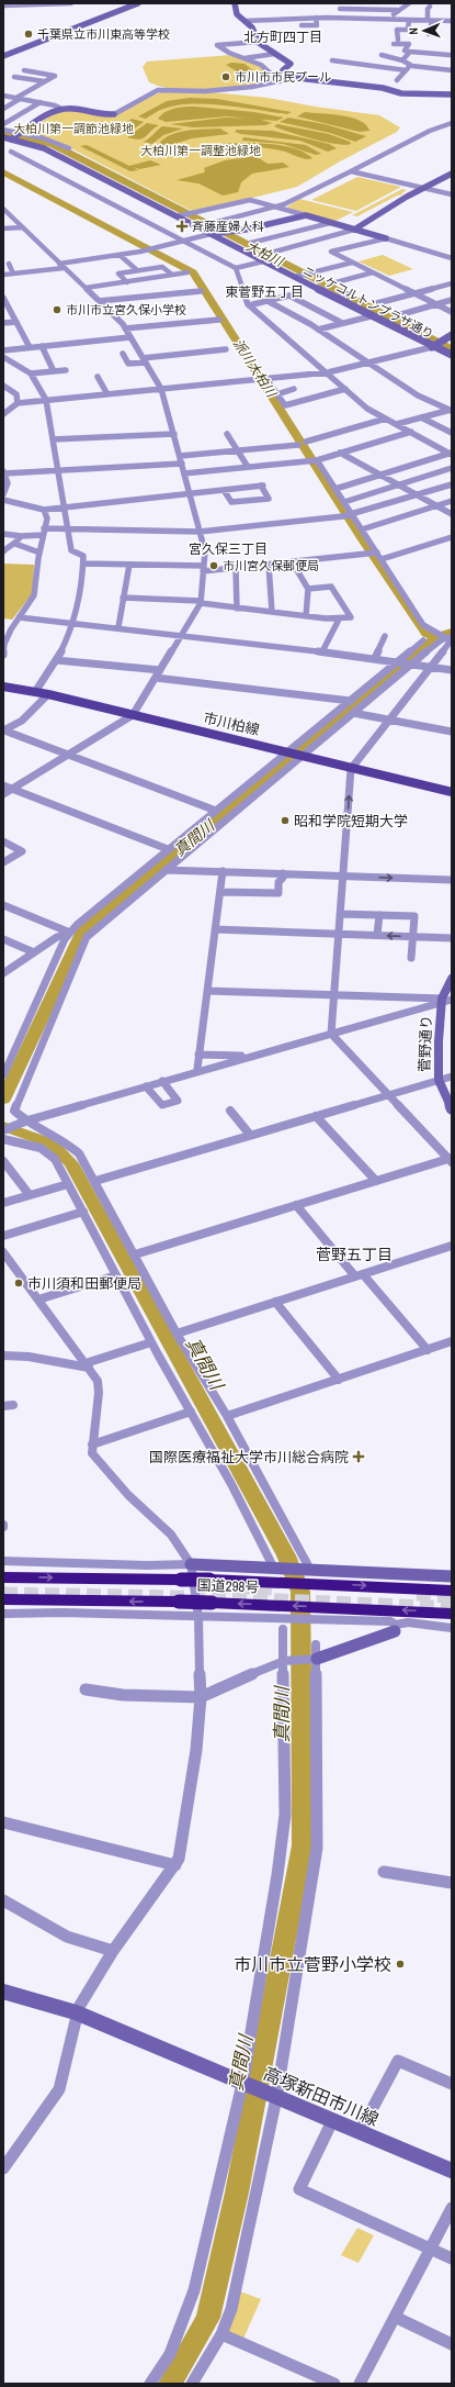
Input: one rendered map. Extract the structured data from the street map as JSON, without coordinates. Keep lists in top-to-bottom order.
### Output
{
  "streets": {
    "highway": ["国道298号"],
    "main road": ["市川柏線"],
    "street": ["ニッケコルトンプラザ通り", "菅野通り", "高塚新田市川線"]
  },
  "districts": [
    "北方町四丁目",
    "東菅野五丁目",
    "宮久保三丁目",
    "菅野五丁目"
  ],
  "water": ["大柏川", "派川大柏川", "真間川"],
  "parks": ["大柏川第一調節池緑地", "大柏川第一調整池緑地"],
  "places": {
    "other": [
      "千葉県立市川東高等学校",
      "市川市市民プール",
      "市川市立宮久保小学校",
      "市川宮久保郵便局",
      "昭和学院短期大学",
      "市川須和田郵便局",
      "市川市立菅野小学校"
    ],
    "health": ["斉藤産婦人科", "国際医療福祉大学市川総合病院"]
  },
  "north": "left"
}
